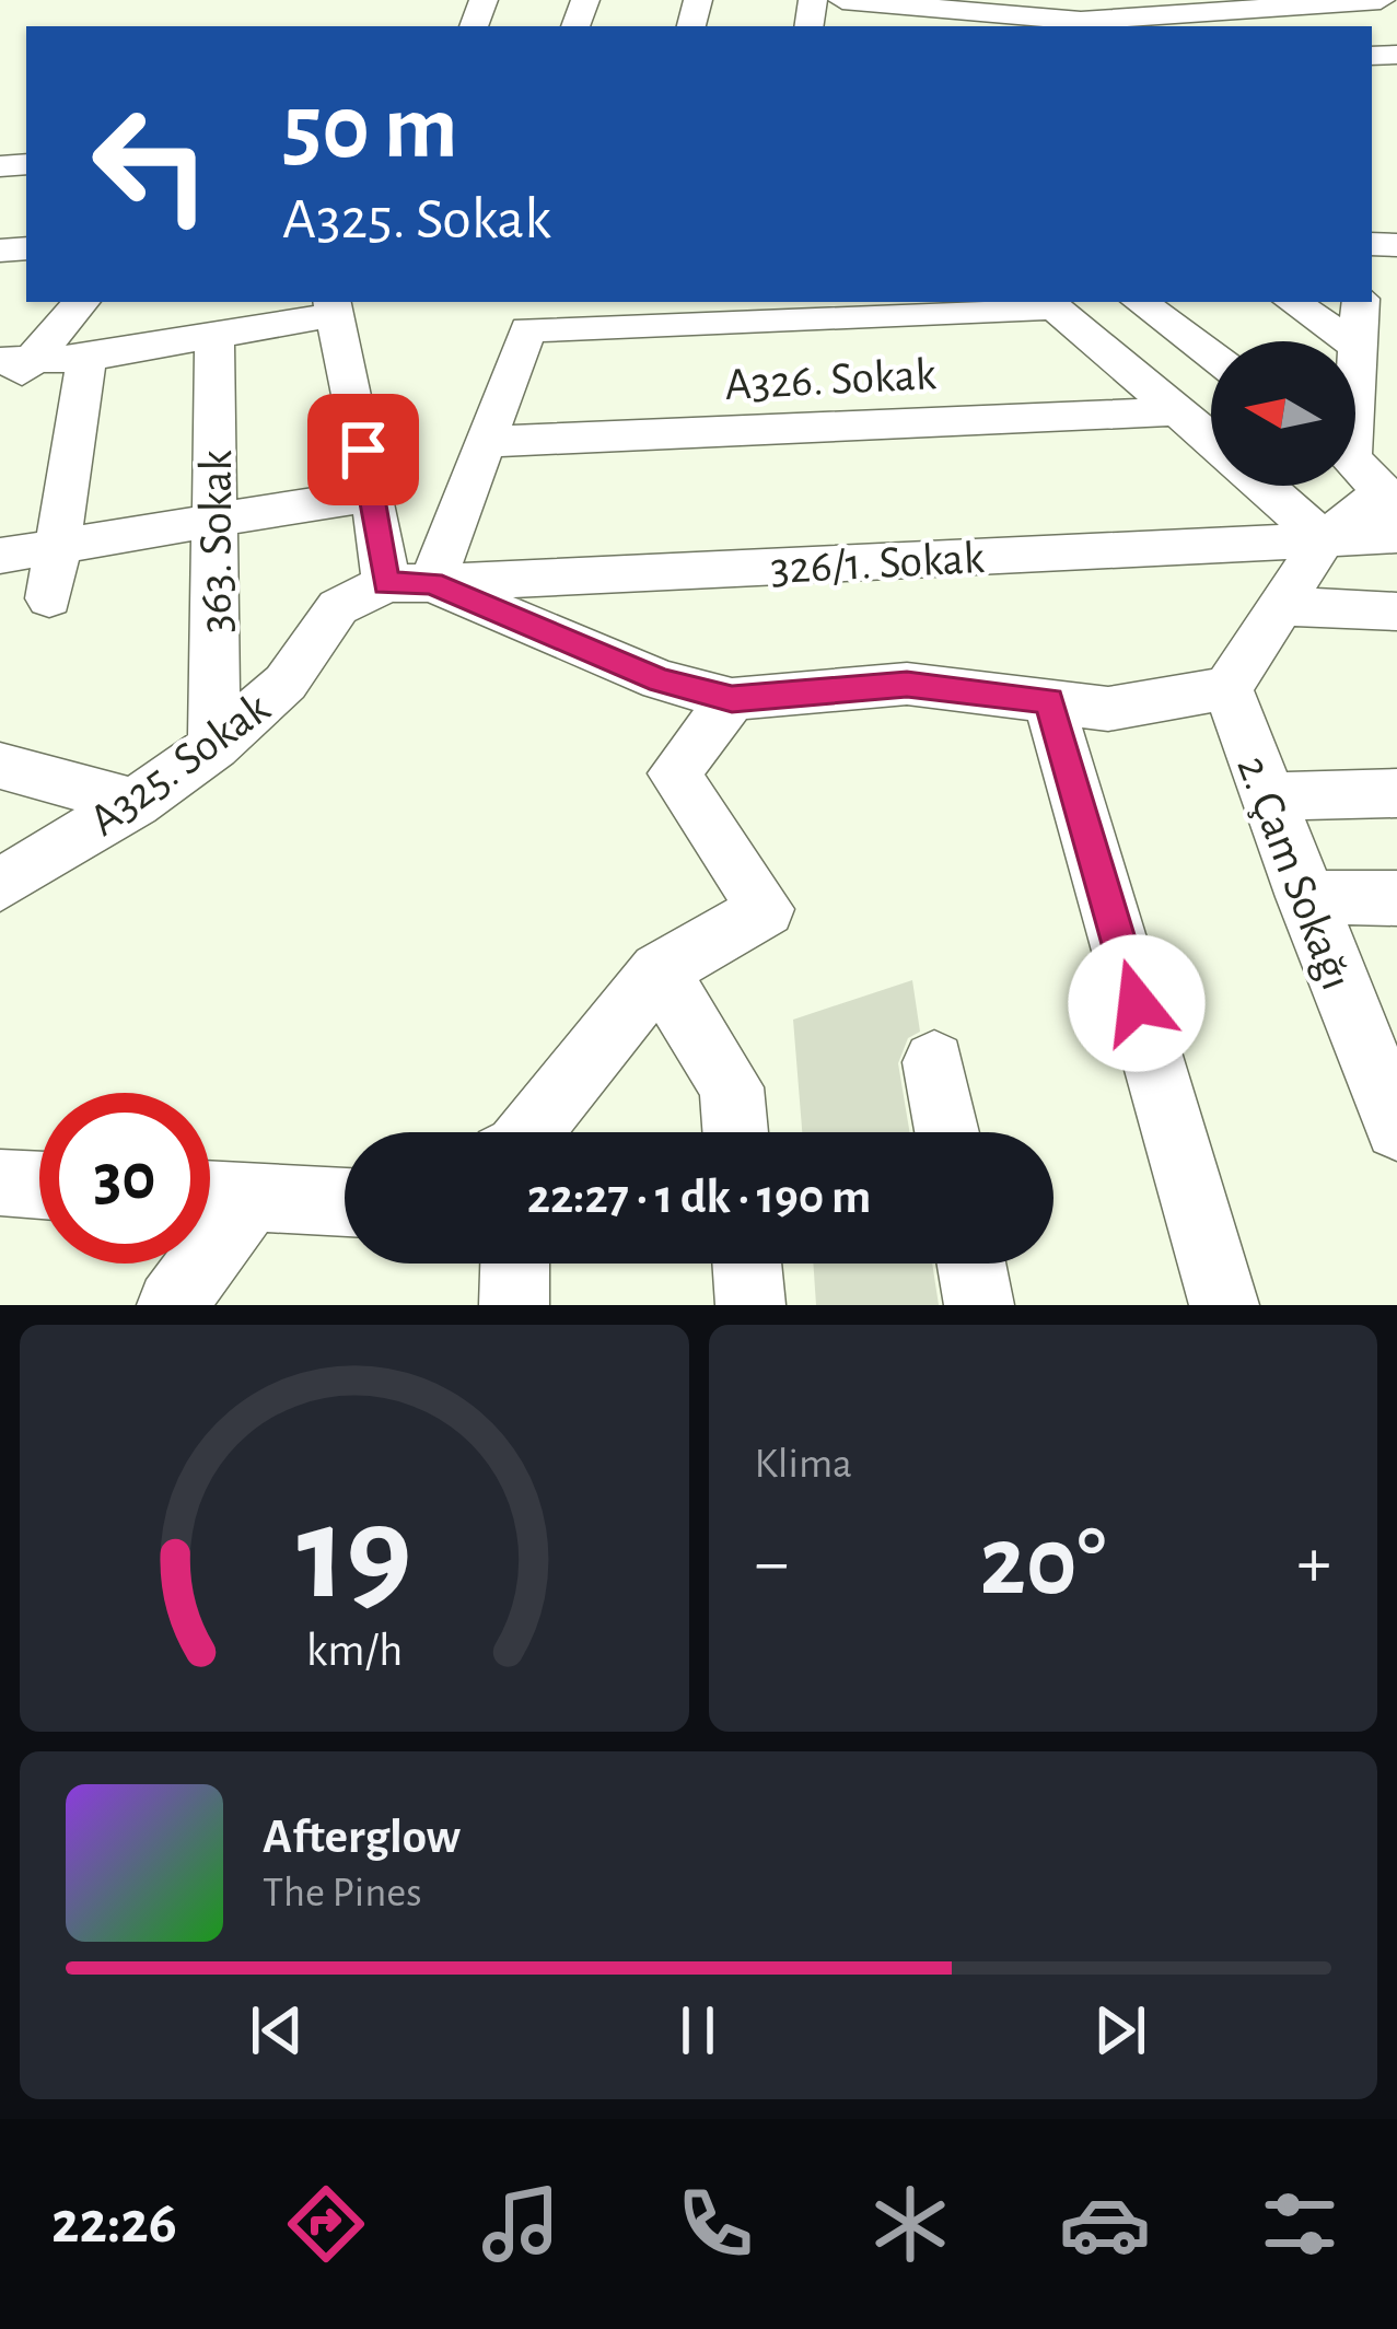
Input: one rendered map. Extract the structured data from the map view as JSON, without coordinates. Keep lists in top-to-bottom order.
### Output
{
  "streets": {
    "street": [
      "A326. Sokak",
      "363. Sokak",
      "326/1. Sokak",
      "A325. Sokak",
      "2. Çam Sokağı"
    ]
  },
  "crossings": [
    ["363. Sokak", "A325. Sokak"],
    ["326/1. Sokak", "A325. Sokak"]
  ],
  "north": "left",
  "page": {
    "turn": ["50 m", "A325. Sokak"],
    "limit": "30",
    "trip": "22:27 · 1 dk · 190 m",
    "tile": "Klima",
    "heat": ["−", "20°", "+"],
    "song": ["Afterglow", "The Pines"],
    "tabs": "22:26",
    "gauge": ["19", "km/h"]
  }
}
